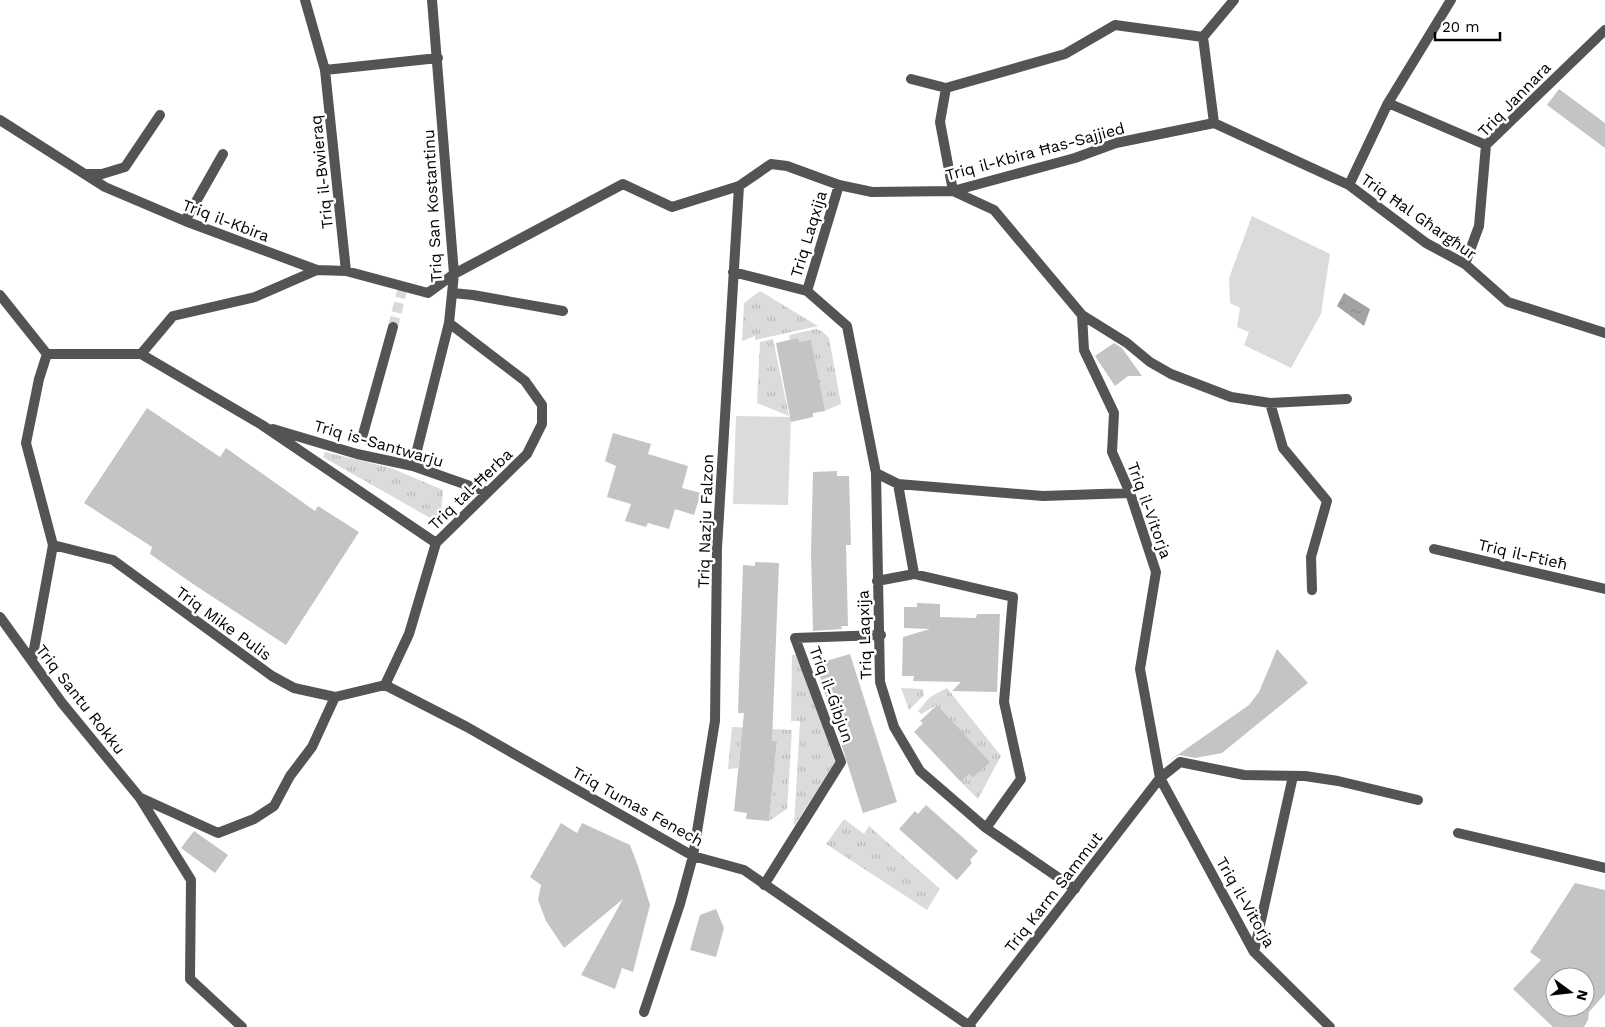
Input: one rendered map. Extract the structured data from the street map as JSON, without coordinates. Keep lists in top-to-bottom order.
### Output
{
  "streets": {
    "street": [
      "Triq Jannara",
      "Triq il-Kbira Ħas-Sajjied",
      "Triq il-Bwieraq",
      "Triq San Kostantinu",
      "Triq Ħal Għargħur",
      "Triq il-Kbira",
      "Triq Laqxija",
      "Triq is-Santwarju",
      "Triq tal-Ħerba",
      "Triq il-Vitorja",
      "Triq Nazju Falzon",
      "Triq il-Ftieħ",
      "Triq Mike Pulis",
      "Triq il-Ġibjun",
      "Triq Santu Rokku",
      "Triq Tumas Fenech",
      "Triq Karm Sammut"
    ]
  },
  "crossings": [
    ["Triq Jannara", "Triq Ħal Għargħur"],
    ["Triq il-Kbira Ħas-Sajjied", "Triq San Kostantinu"],
    ["Triq il-Kbira Ħas-Sajjied", "Triq Ħal Għargħur"],
    ["Triq il-Kbira Ħas-Sajjied", "Triq il-Kbira"],
    ["Triq il-Kbira Ħas-Sajjied", "Triq Laqxija"],
    ["Triq il-Kbira Ħas-Sajjied", "Triq Nazju Falzon"],
    ["Triq il-Bwieraq", "Triq il-Kbira"],
    ["Triq San Kostantinu", "Triq il-Kbira"],
    ["Triq San Kostantinu", "Triq is-Santwarju"],
    ["Triq San Kostantinu", "Triq tal-Ħerba"],
    ["Triq Laqxija", "Triq Nazju Falzon"],
    ["Triq Laqxija", "Triq il-Ġibjun"],
    ["Triq Laqxija", "Triq Karm Sammut"],
    ["Triq is-Santwarju", "Triq tal-Ħerba"],
    ["Triq tal-Ħerba", "Triq Mike Pulis"],
    ["Triq tal-Ħerba", "Triq Tumas Fenech"],
    ["Triq il-Vitorja", "Triq Karm Sammut"],
    ["Triq Nazju Falzon", "Triq Tumas Fenech"],
    ["Triq Mike Pulis", "Triq Tumas Fenech"],
    ["Triq il-Ġibjun", "Triq Tumas Fenech"],
    ["Triq Tumas Fenech", "Triq Karm Sammut"]
  ],
  "scale_bar": "20 m",
  "north": "right"
}
